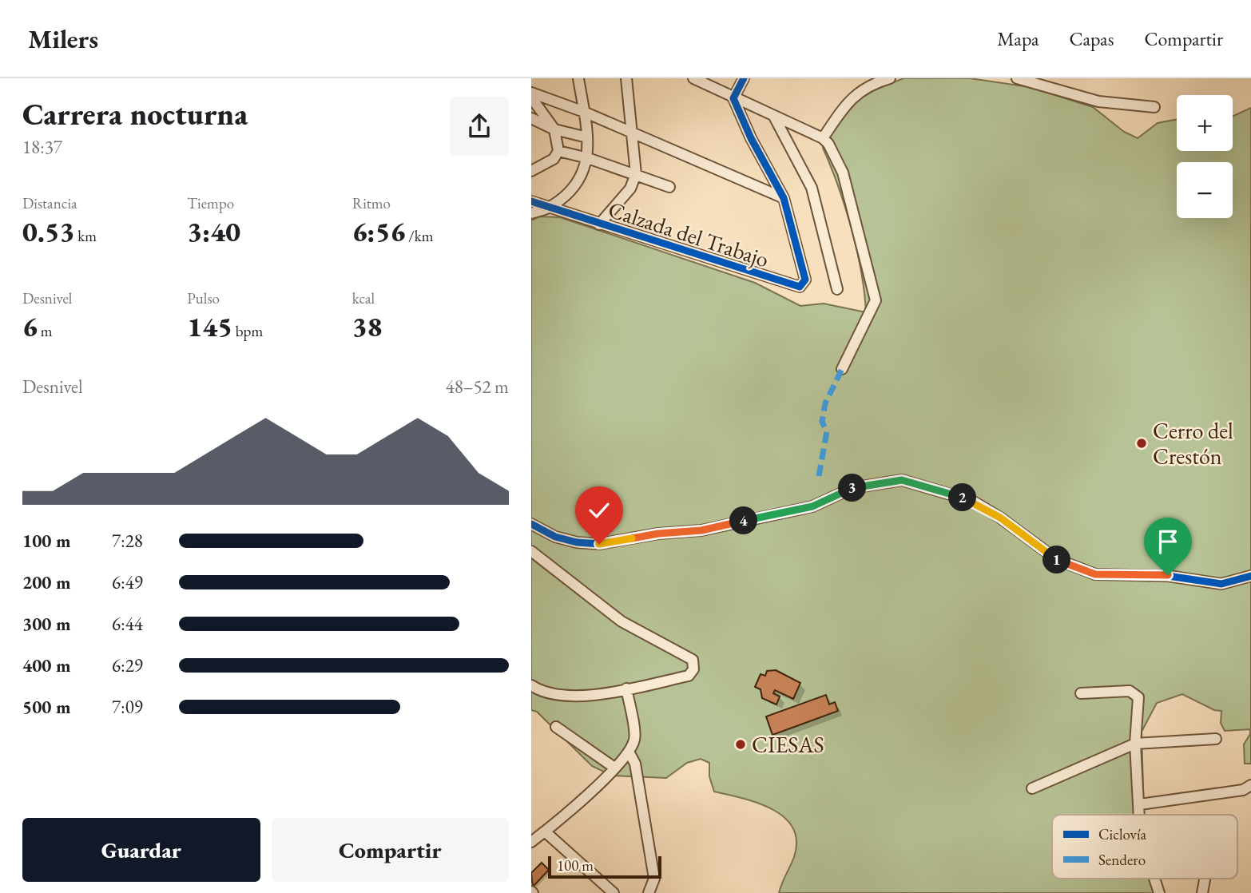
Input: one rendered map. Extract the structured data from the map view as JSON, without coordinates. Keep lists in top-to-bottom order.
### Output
{
  "streets": {
    "street": ["Calzada del Trabajo"]
  },
  "places": ["Cerro del Crestón", "CIESAS"],
  "legend": ["Ciclovía", "Sendero"],
  "scale_bar": "100 m",
  "page": {
    "header": "Milers",
    "nav": ["Mapa", "Capas", "Compartir"],
    "heading": ["Carrera nocturna", "18:37"],
    "map_buttons": ["+", "−"],
    "stats": [
      ["Distancia", "0.53 km"],
      ["Tiempo", "3:40"],
      ["Ritmo", "6:56 /km"],
      ["Desnivel", "6 m"],
      ["Pulso", "145 bpm"],
      ["kcal", "38"]
    ],
    "chart": ["Desnivel", "48–52 m"],
    "pins": [
      "3",
      "2",
      "4",
      "1"
    ],
    "list": [
      {
        "name": "100 m",
        "note": "7:28"
      },
      {
        "name": "200 m",
        "note": "6:49"
      },
      {
        "name": "300 m",
        "note": "6:44"
      },
      {
        "name": "400 m",
        "note": "6:29"
      },
      {
        "name": "500 m",
        "note": "7:09"
      }
    ],
    "buttons": ["Guardar", "Compartir"],
    "scale": "100 m"
  }
}
